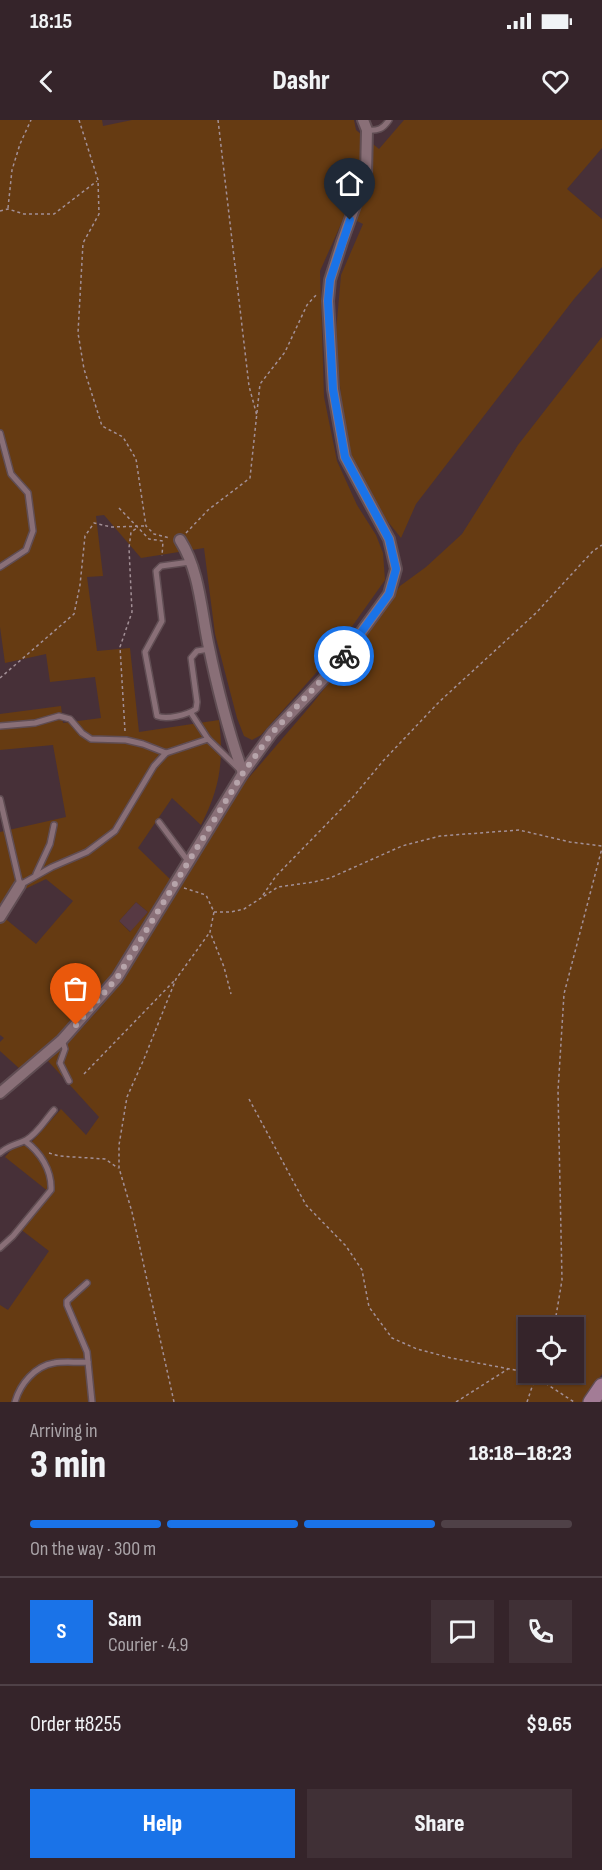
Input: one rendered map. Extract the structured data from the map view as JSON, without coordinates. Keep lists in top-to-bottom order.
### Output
{
  "page": {
    "status": "18:15",
    "header": "Dashr",
    "heading": ["3 min", "Arriving in", "18:18–18:23"],
    "panel": [
      "Sam",
      "Courier · 4.9",
      "Order #8255",
      "$9.65"
    ],
    "bar": "On the way · 300 m",
    "round": "S",
    "buttons": ["Help", "Share"]
  }
}
